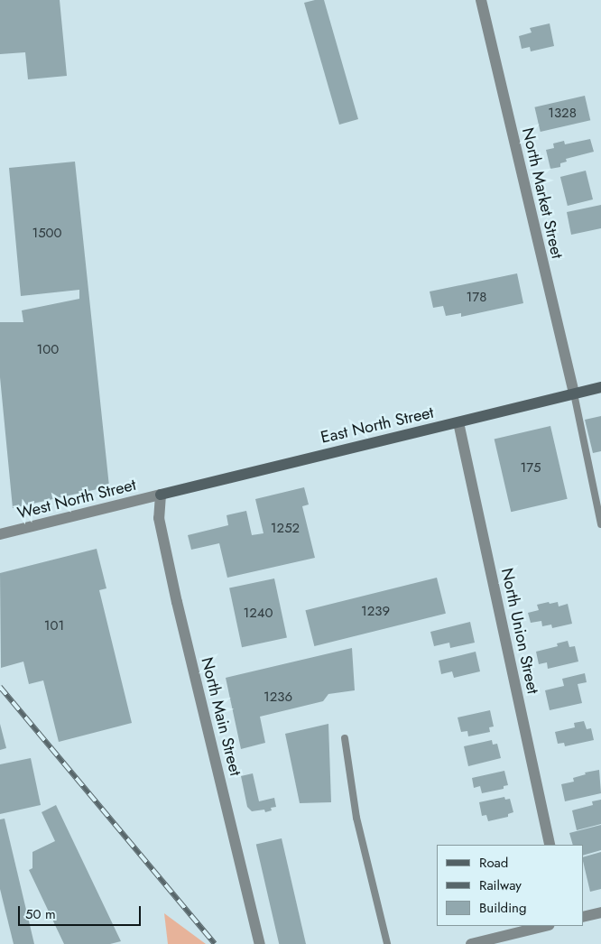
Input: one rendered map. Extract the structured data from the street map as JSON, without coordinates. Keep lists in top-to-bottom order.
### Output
{
  "streets": {
    "street": [
      "North Market Street",
      "East North Street",
      "West North Street",
      "North Union Street",
      "North Main Street"
    ]
  },
  "crossings": [
    ["North Market Street", "East North Street"],
    ["East North Street", "West North Street"],
    ["East North Street", "North Union Street"],
    ["East North Street", "North Main Street"],
    ["West North Street", "North Main Street"]
  ],
  "house_numbers": [
    "1328",
    "1500",
    "178",
    "100",
    "175",
    "1252",
    "1239",
    "1240",
    "101",
    "1236"
  ],
  "legend": ["Road", "Railway", "Building"],
  "scale_bar": "50 m"
}
